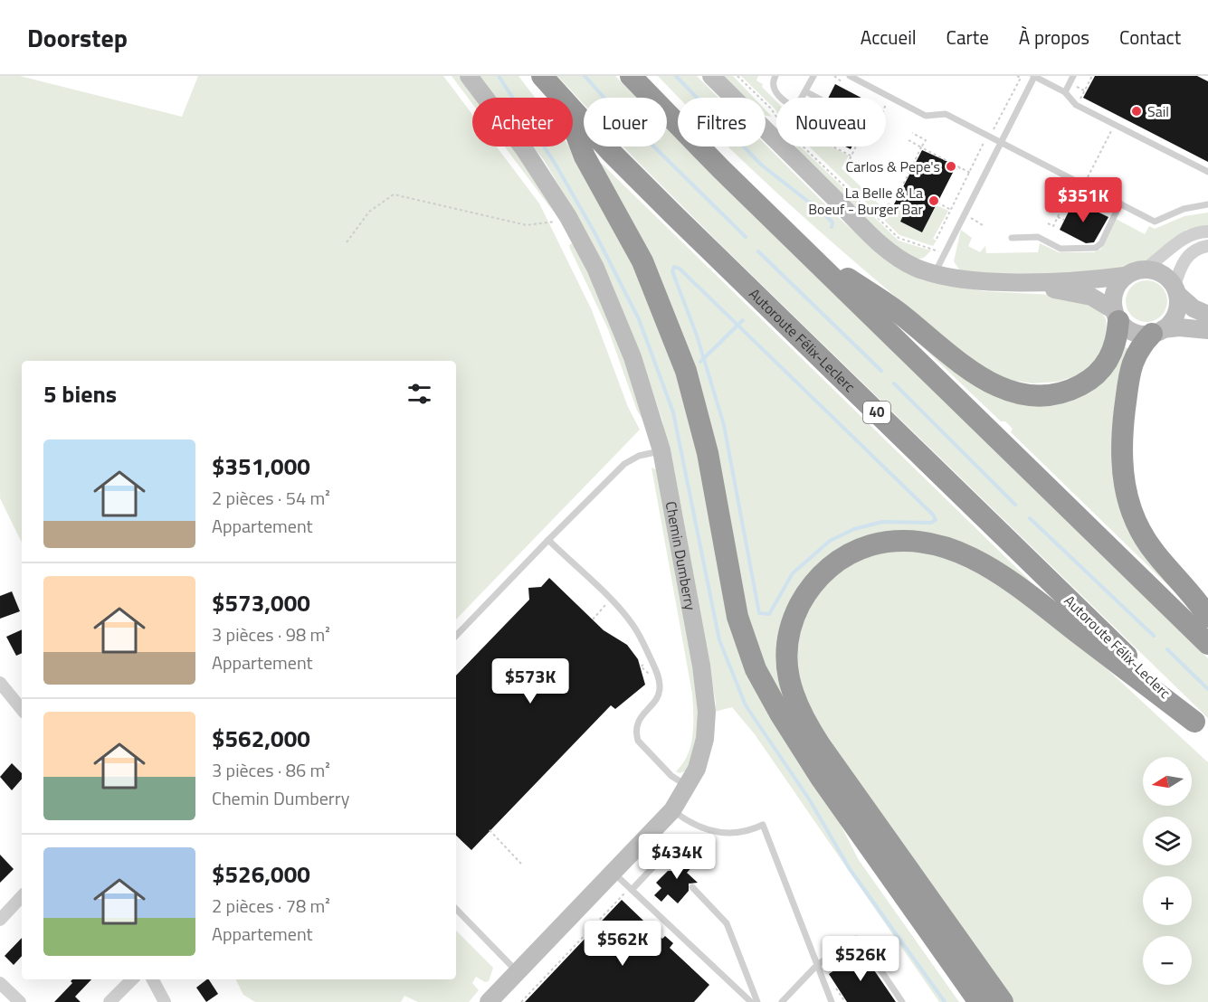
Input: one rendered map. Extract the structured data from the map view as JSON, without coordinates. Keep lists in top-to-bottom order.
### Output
{
  "streets": {
    "highway": ["Autoroute Félix-Leclerc", "40"],
    "street": ["Chemin Dumberry"]
  },
  "places": ["Sail", "Carlos & Pepe's", "La Belle & La Boeuf - Burger Bar"],
  "north": "left",
  "page": {
    "header": "Doorstep",
    "nav": [
      "Accueil",
      "Carte",
      "À propos",
      "Contact"
    ],
    "chip": [
      "Acheter",
      "Louer",
      "Filtres",
      "Nouveau"
    ],
    "price": [
      "$351K",
      "$573K",
      "$434K",
      "$562K",
      "$526K"
    ],
    "heading": "5 biens",
    "list": [
      {
        "name": "$351,000",
        "note": "2 pièces · 54 m² · Appartement"
      },
      {
        "name": "$573,000",
        "note": "3 pièces · 98 m² · Appartement"
      },
      {
        "name": "$562,000",
        "note": "3 pièces · 86 m² · Chemin Dumberry"
      },
      {
        "name": "$526,000",
        "note": "2 pièces · 78 m² · Appartement"
      }
    ],
    "map_buttons": ["+", "−"]
  }
}
